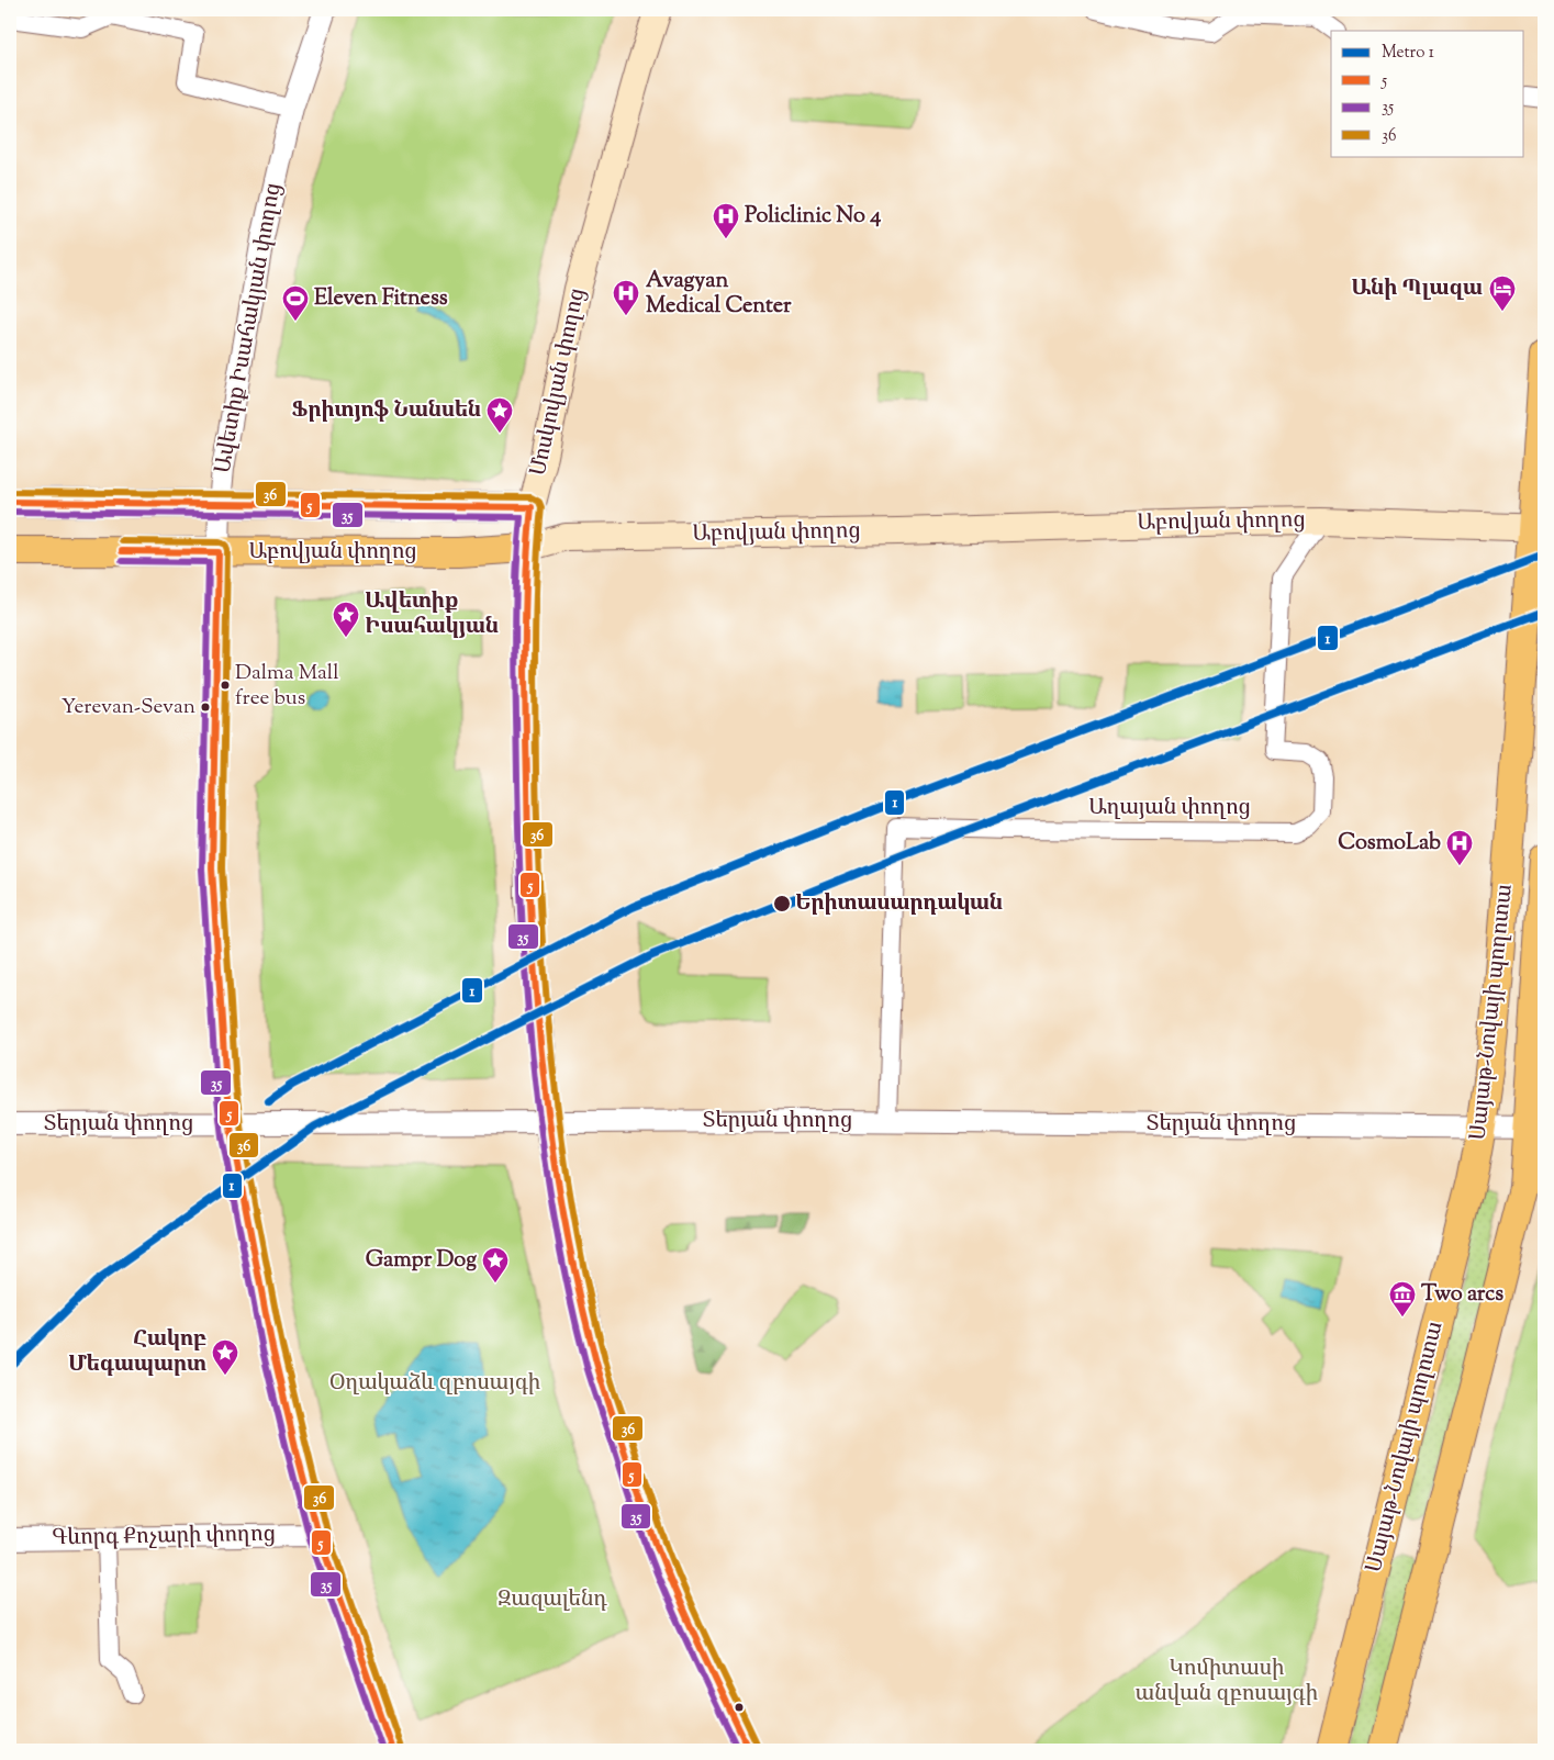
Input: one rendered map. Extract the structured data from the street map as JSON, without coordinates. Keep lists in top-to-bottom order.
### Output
{
  "streets": {
    "main road": ["Մոսկովյան փողոց", "Աբովյան փողոց", "Սայաթ-Նովայի պողոտա"],
    "street": [
      "Ավետիք Իսահակյան փողոց",
      "Աղայան փողոց",
      "Տերյան փողոց",
      "Գևորգ Քոչարի փողոց"
    ]
  },
  "crossings": [
    ["Ավետիք Իսահակյան փողոց", "Աբովյան փողոց"],
    ["Ավետիք Իսահակյան փողոց", "Տերյան փողոց"],
    ["Ավետիք Իսահակյան փողոց", "Գևորգ Քոչարի փողոց"],
    ["Մոսկովյան փողոց", "Աբովյան փողոց"],
    ["Մոսկովյան փողոց", "Տերյան փողոց"],
    ["Աբովյան փողոց", "Աղայան փողոց"],
    ["Աբովյան փողոց", "Սայաթ-Նովայի պողոտա"],
    ["Աղայան փողոց", "Տերյան փողոց"],
    ["Սայաթ-Նովայի պողոտա", "Տերյան փողոց"]
  ],
  "parks": ["Օղակաձև զբոսայգի", "Զազալենդ", "Կոմիտասի անվան զբոսայգի"],
  "places": {
    "hospital": ["Policlinic No 4", "Avagyan Medical Center", "CosmoLab"],
    "hotel": ["Անի Պլազա"],
    "sports": ["Eleven Fitness"],
    "place": [
      "Ֆրիտյոֆ Նանսեն",
      "Ավետիք Իսահակյան",
      "Gampr Dog",
      "Հակոբ Մեգապարտ"
    ],
    "other": ["Dalma Mall free bus", "Yerevan-Sevan", "Երիտասարդական"],
    "museum": ["Two arcs"]
  },
  "lines": [
    "transit line 36",
    "transit line 5",
    "transit line 35",
    "metro line 1"
  ],
  "legend": [
    "Metro 1",
    "5",
    "35",
    "36"
  ]
}
